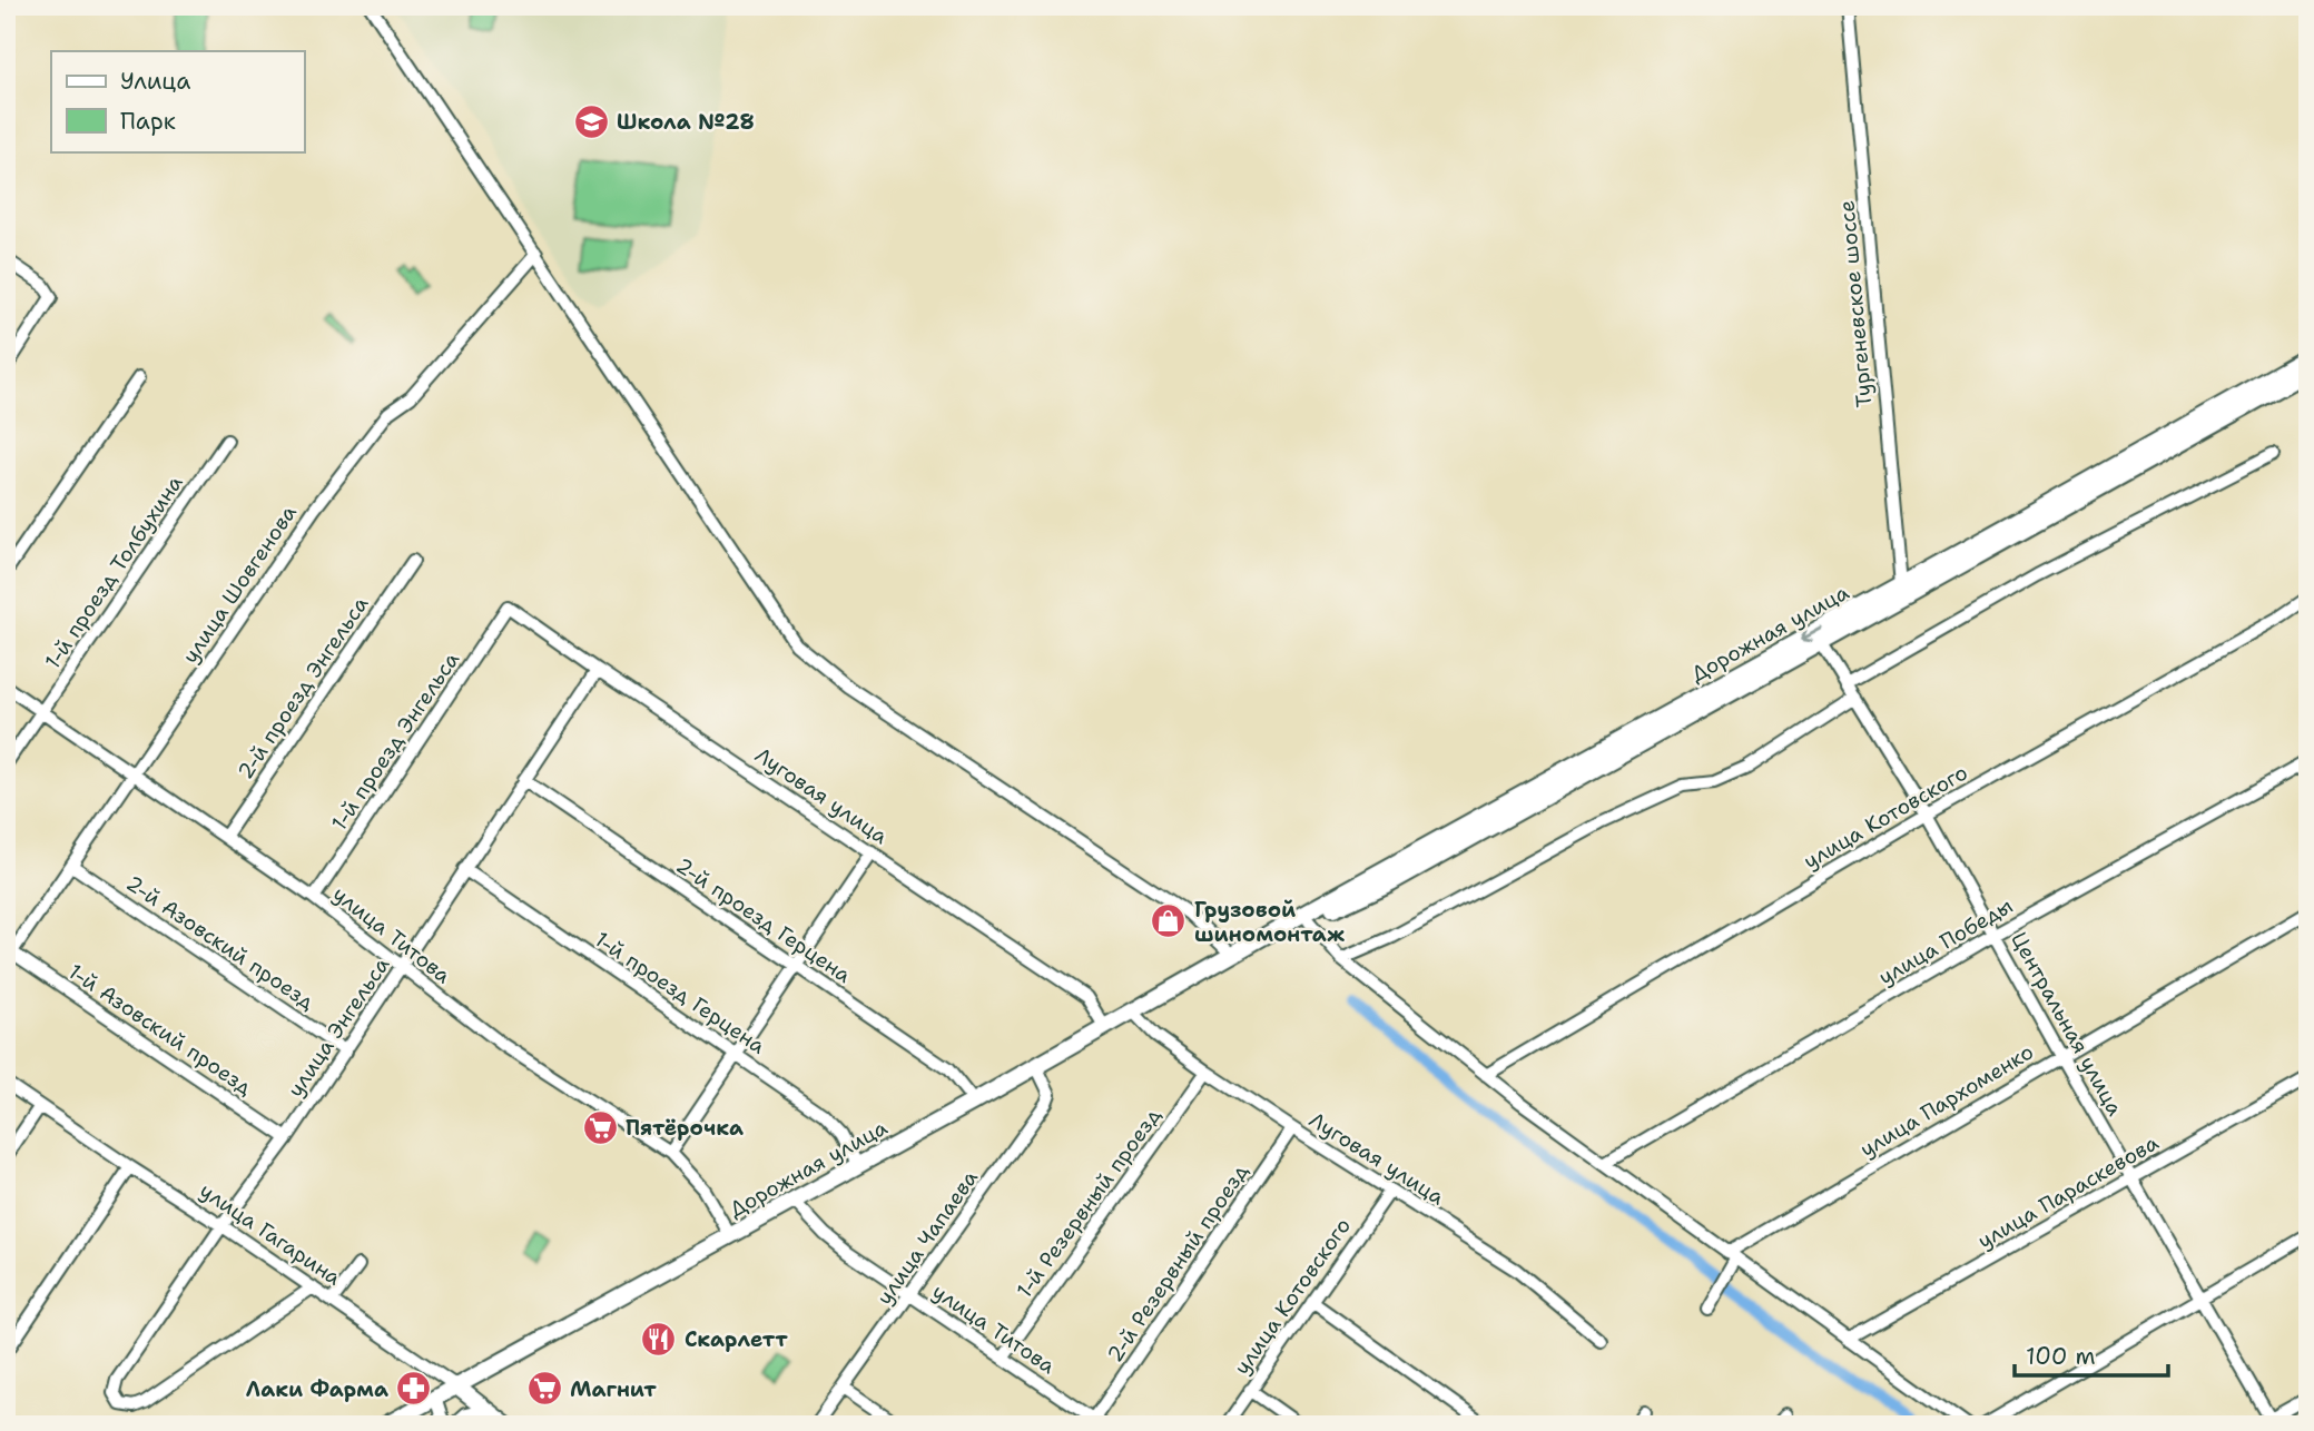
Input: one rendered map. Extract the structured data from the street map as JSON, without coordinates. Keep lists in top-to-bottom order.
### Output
{
  "streets": {
    "main road": ["Дорожная улица", "улица Гагарина"],
    "street": [
      "Тургеневское шоссе",
      "1-й проезд Толбухина",
      "улица Шовгенова",
      "2-й проезд Энгельса",
      "1-й проезд Энгельса",
      "Луговая улица",
      "улица Котовского",
      "2-й проезд Герцена",
      "улица Титова",
      "улица Победы",
      "2-й Азовский проезд",
      "1-й проезд Герцена",
      "Центральная улица",
      "улица Энгельса",
      "1-й Азовский проезд",
      "улица Пархоменко",
      "улица Параскевова",
      "1-й Резервный проезд",
      "улица Чапаева",
      "2-й Резервный проезд"
    ]
  },
  "crossings": [
    ["Тургеневское шоссе", "Дорожная улица"],
    ["1-й проезд Толбухина", "улица Титова"],
    ["улица Шовгенова", "улица Титова"],
    ["улица Шовгенова", "2-й Азовский проезд"],
    ["улица Шовгенова", "1-й Азовский проезд"],
    ["Дорожная улица", "Луговая улица"],
    ["Дорожная улица", "2-й проезд Герцена"],
    ["Дорожная улица", "улица Титова"],
    ["Дорожная улица", "1-й проезд Герцена"],
    ["Дорожная улица", "Центральная улица"],
    ["Дорожная улица", "улица Гагарина"],
    ["Дорожная улица", "улица Чапаева"],
    ["2-й проезд Энгельса", "улица Титова"],
    ["1-й проезд Энгельса", "Луговая улица"],
    ["1-й проезд Энгельса", "улица Титова"],
    ["Луговая улица", "улица Котовского"],
    ["Луговая улица", "улица Энгельса"],
    ["Луговая улица", "1-й Резервный проезд"],
    ["Луговая улица", "2-й Резервный проезд"],
    ["улица Котовского", "Центральная улица"],
    ["2-й проезд Герцена", "улица Энгельса"],
    ["улица Титова", "улица Энгельса"],
    ["улица Титова", "1-й Резервный проезд"],
    ["улица Титова", "улица Чапаева"],
    ["улица Титова", "2-й Резервный проезд"],
    ["улица Победы", "Центральная улица"],
    ["2-й Азовский проезд", "улица Энгельса"],
    ["1-й проезд Герцена", "улица Энгельса"],
    ["Центральная улица", "улица Пархоменко"],
    ["Центральная улица", "улица Параскевова"],
    ["улица Энгельса", "1-й Азовский проезд"],
    ["улица Энгельса", "улица Гагарина"]
  ],
  "places": {
    "school or university": ["Школа №28"],
    "shop": ["Грузовой шиномонтаж"],
    "supermarket": ["Пятёрочка", "Магнит"],
    "restaurant": ["Скарлетт"],
    "pharmacy": ["Лаки Фарма"]
  },
  "legend": ["Улица", "Парк"],
  "scale_bar": "100 m"
}
